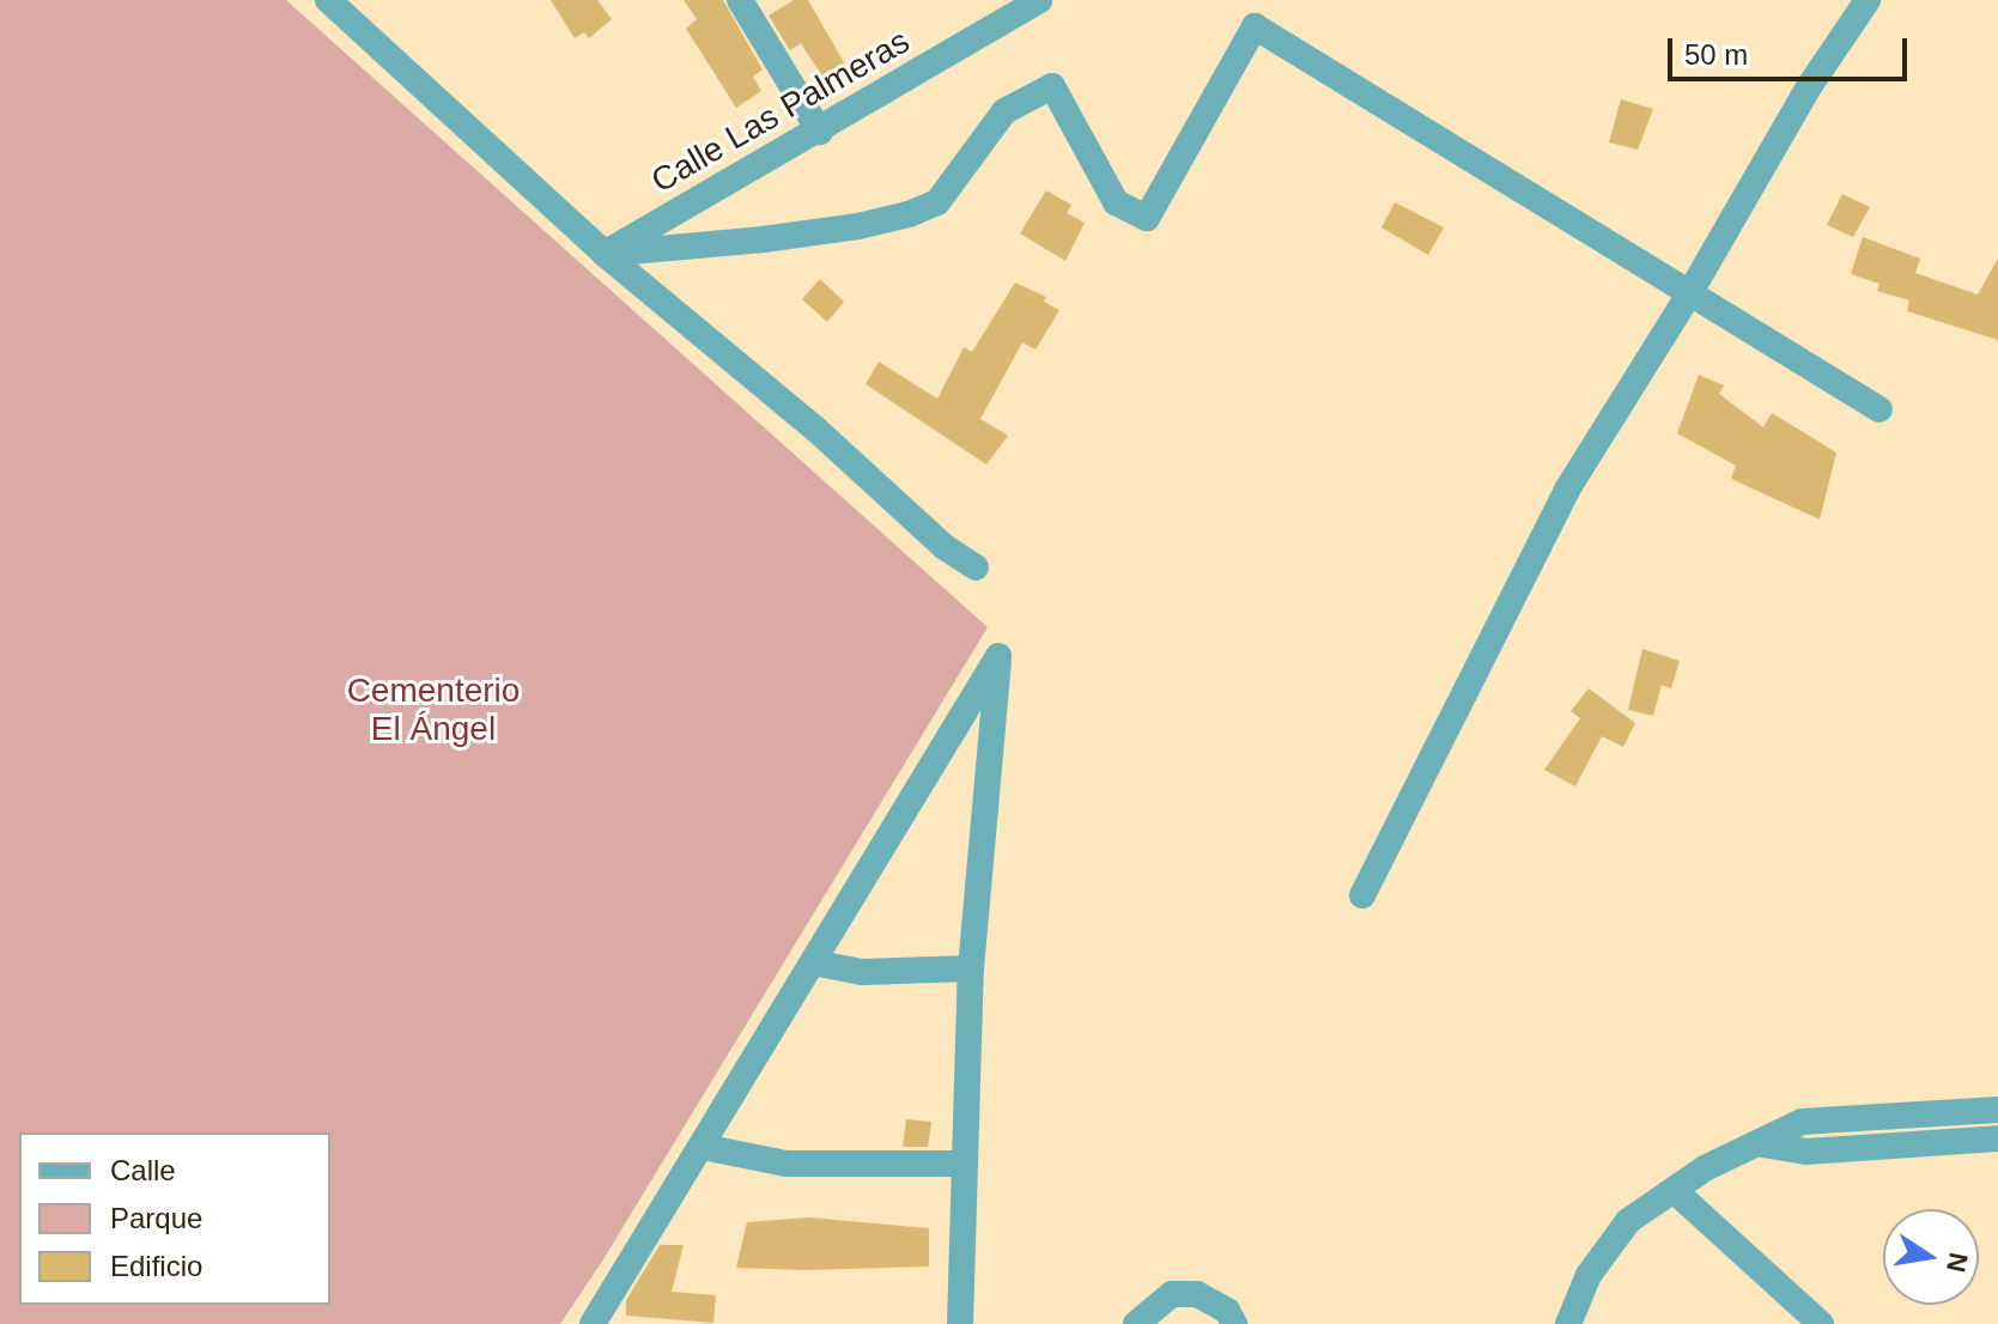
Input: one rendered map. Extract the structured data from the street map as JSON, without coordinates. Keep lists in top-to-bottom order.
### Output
{
  "streets": {
    "street": ["Calle Las Palmeras"]
  },
  "parks": ["Cementerio El Ángel"],
  "legend": ["Calle", "Parque", "Edificio"],
  "scale_bar": "50 m",
  "north": "right"
}
